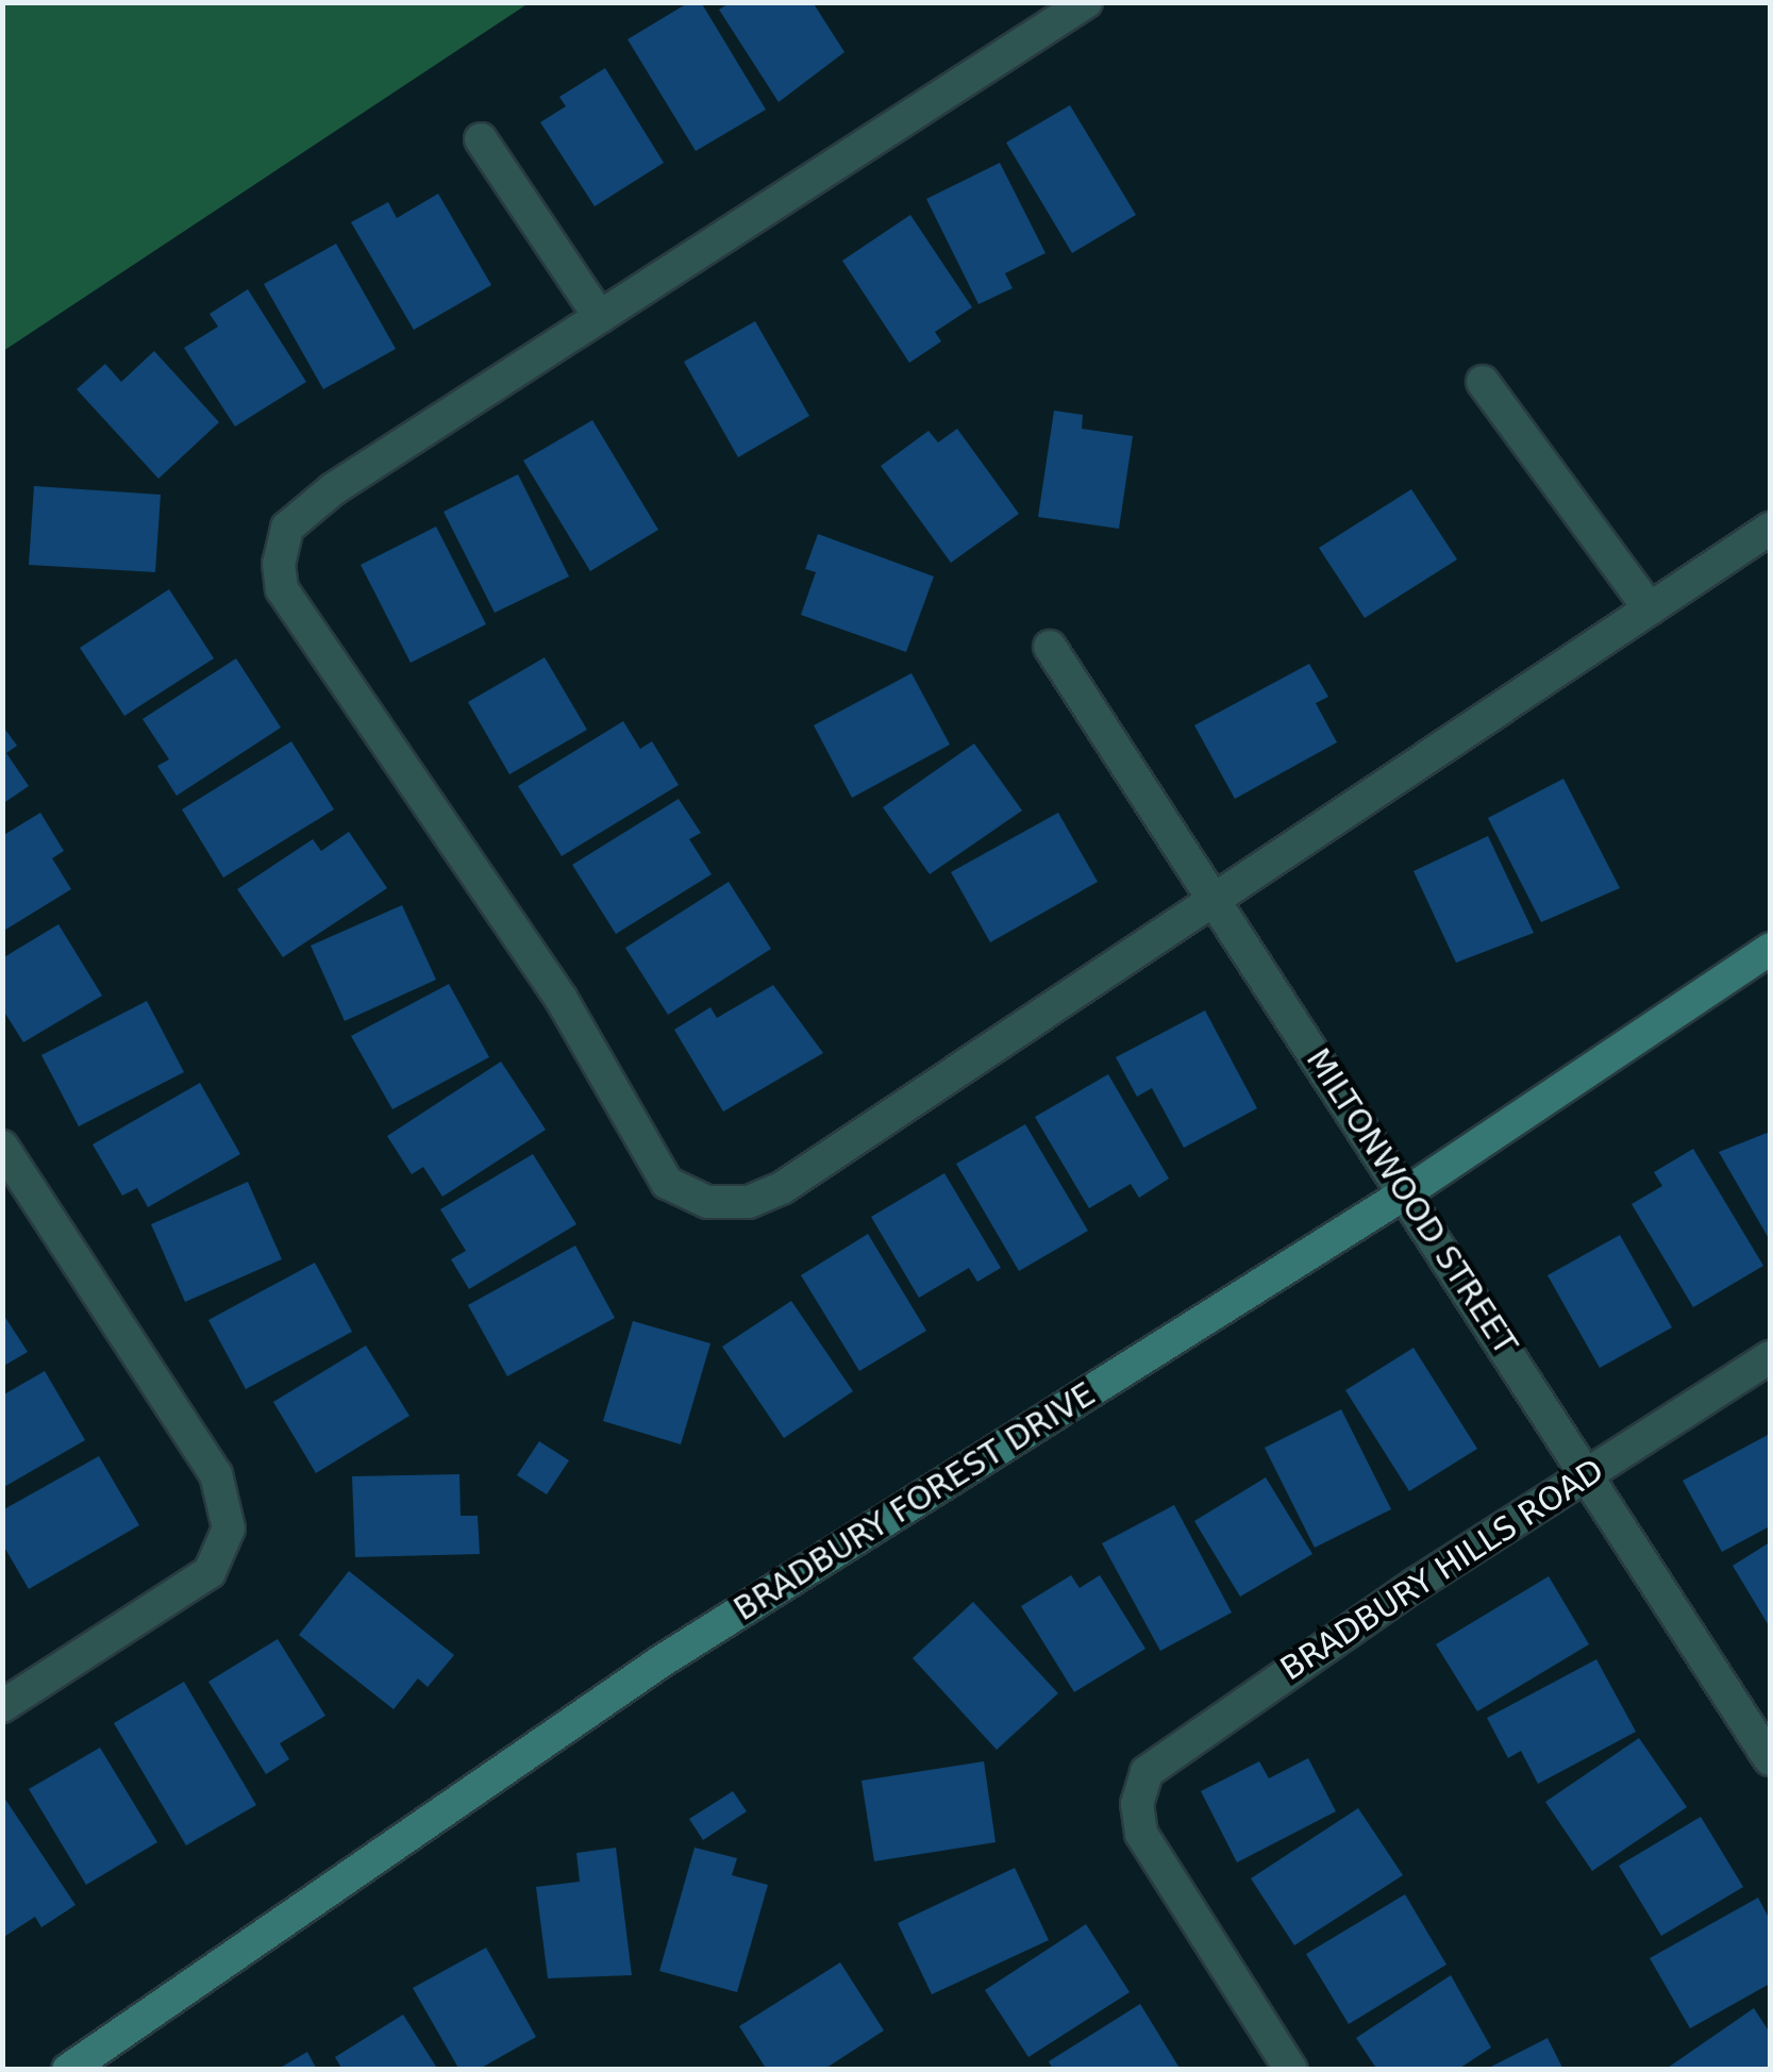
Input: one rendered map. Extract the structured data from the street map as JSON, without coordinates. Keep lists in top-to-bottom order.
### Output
{
  "streets": {
    "street": ["MILTONWOOD STREET", "BRADBURY FOREST DRIVE", "BRADBURY HILLS ROAD"]
  },
  "crossings": [
    ["MILTONWOOD STREET", "BRADBURY FOREST DRIVE"],
    ["MILTONWOOD STREET", "BRADBURY HILLS ROAD"]
  ]
}
